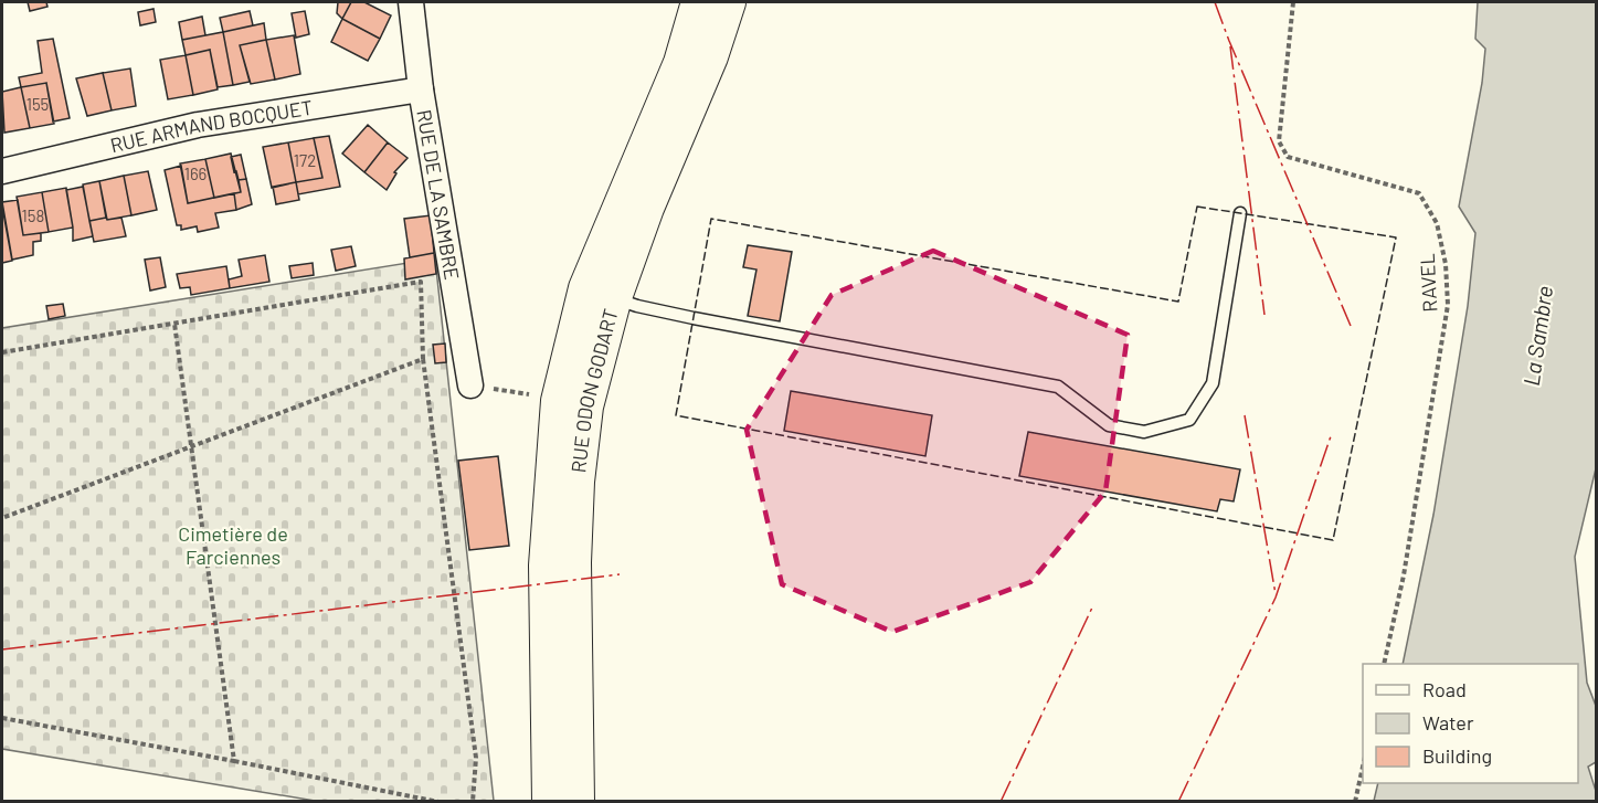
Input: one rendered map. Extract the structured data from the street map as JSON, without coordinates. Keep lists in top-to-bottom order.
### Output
{
  "streets": {
    "main road": ["RUE ODON GODART"],
    "street": ["RUE ARMAND BOCQUET", "RUE DE LA SAMBRE"],
    "path": ["RAVEL"]
  },
  "crossings": [
    ["RUE ARMAND BOCQUET", "RUE DE LA SAMBRE"]
  ],
  "water": ["La Sambre"],
  "parks": ["Cimetière de Farciennes"],
  "house_numbers": [
    "155",
    "172",
    "166",
    "158"
  ],
  "legend": ["Road", "Water", "Building"]
}
